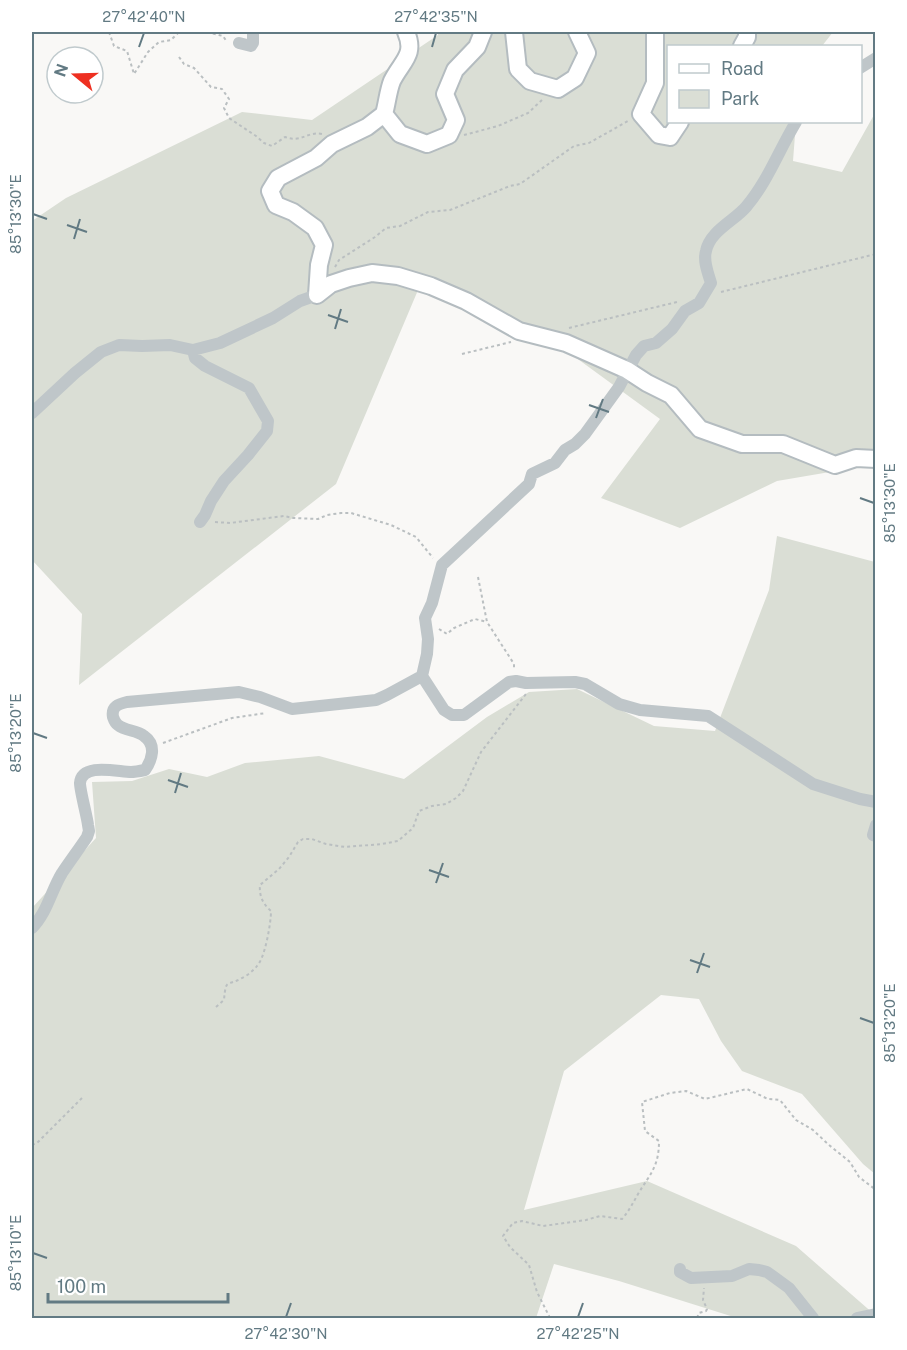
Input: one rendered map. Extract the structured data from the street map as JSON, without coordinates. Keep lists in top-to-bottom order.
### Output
{
  "legend": ["Road", "Park"],
  "scale_bar": "100 m",
  "north": "left",
  "coordinates": [
    "27°42'40\"N",
    "27°42'35\"N",
    "85°13'30\"E",
    "85°13'20\"E",
    "85°13'10\"E",
    "27°42'30\"N",
    "27°42'25\"N"
  ]
}
